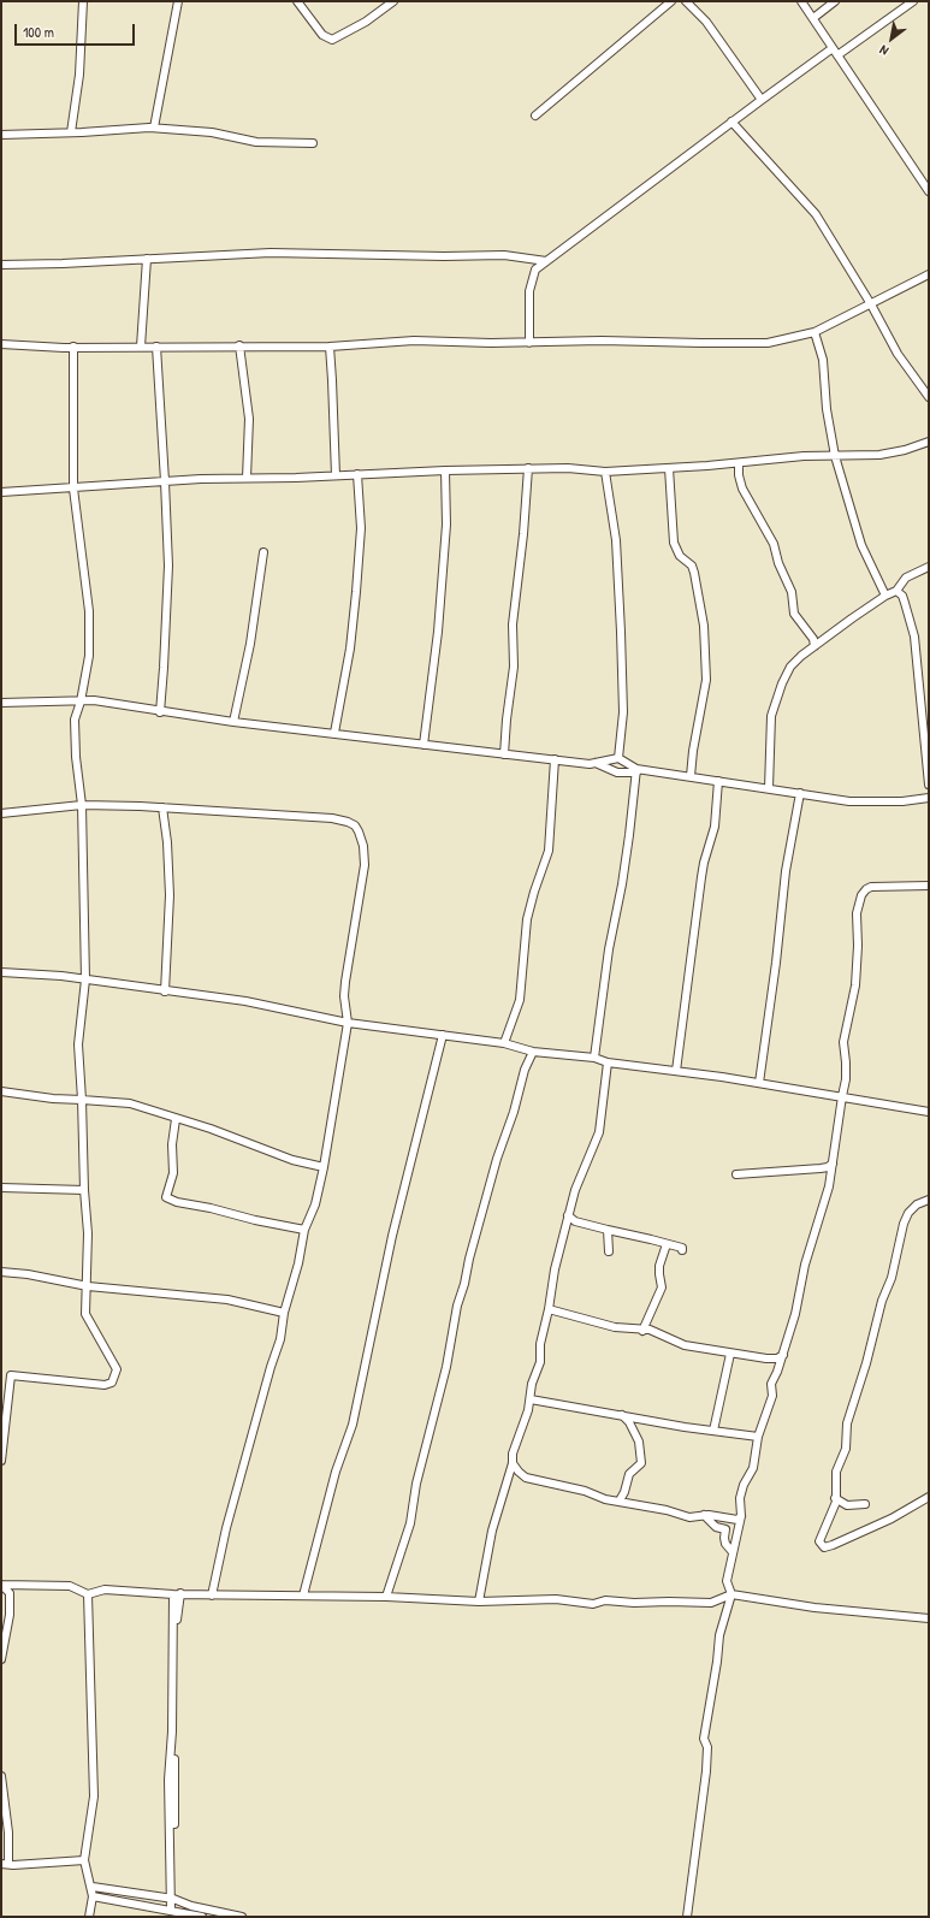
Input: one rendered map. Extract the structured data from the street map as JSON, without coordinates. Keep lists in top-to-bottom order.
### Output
{
  "scale_bar": "100 m",
  "north": "bottom left"
}
